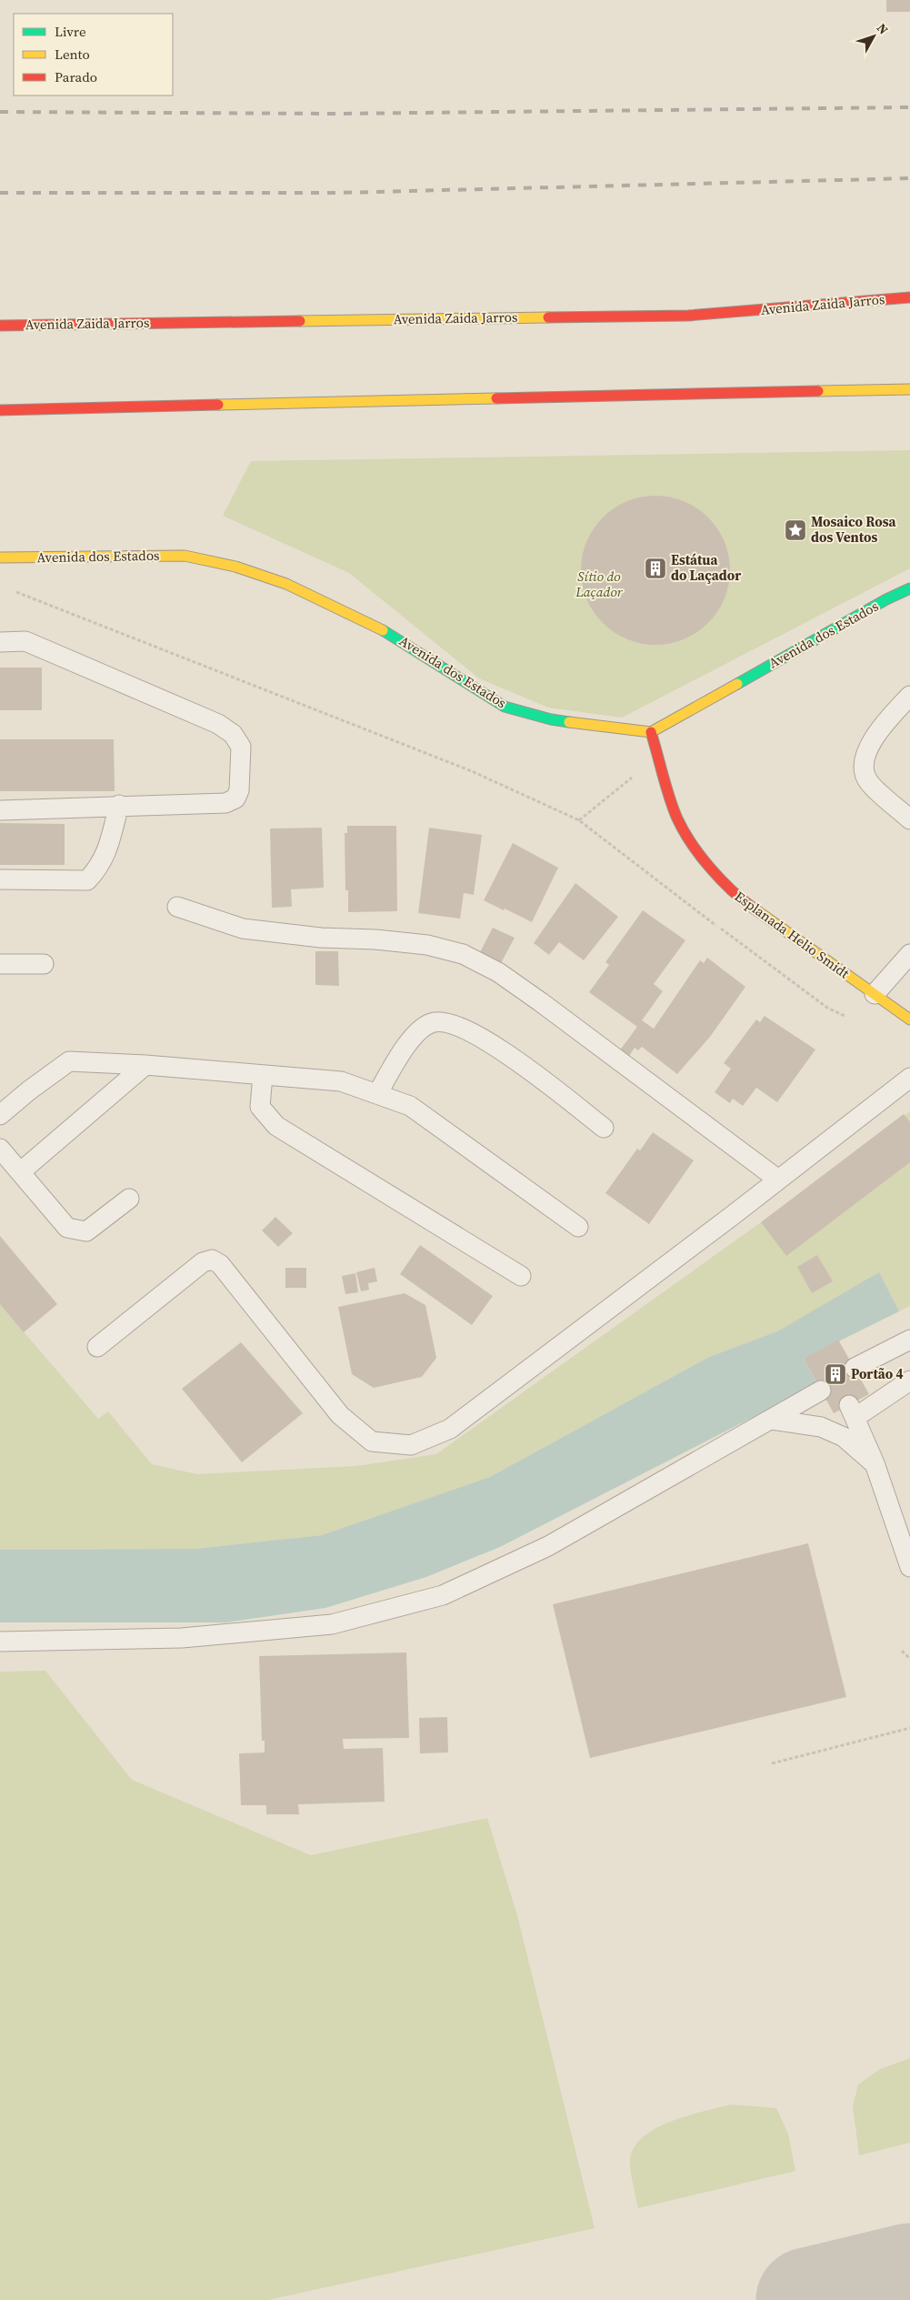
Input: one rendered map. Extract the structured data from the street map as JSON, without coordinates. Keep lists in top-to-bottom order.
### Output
{
  "streets": {
    "main road": ["Avenida Zaida Jarros", "Avenida dos Estados", "Esplanada Helio Smidt"]
  },
  "crossings": [
    ["Avenida dos Estados", "Esplanada Helio Smidt"]
  ],
  "parks": ["Sítio do Laçador"],
  "places": {
    "place": ["Mosaico Rosa dos Ventos"],
    "building": ["Estátua do Laçador", "Portão 4"]
  },
  "legend": ["Livre", "Lento", "Parado"],
  "north": "top right"
}
